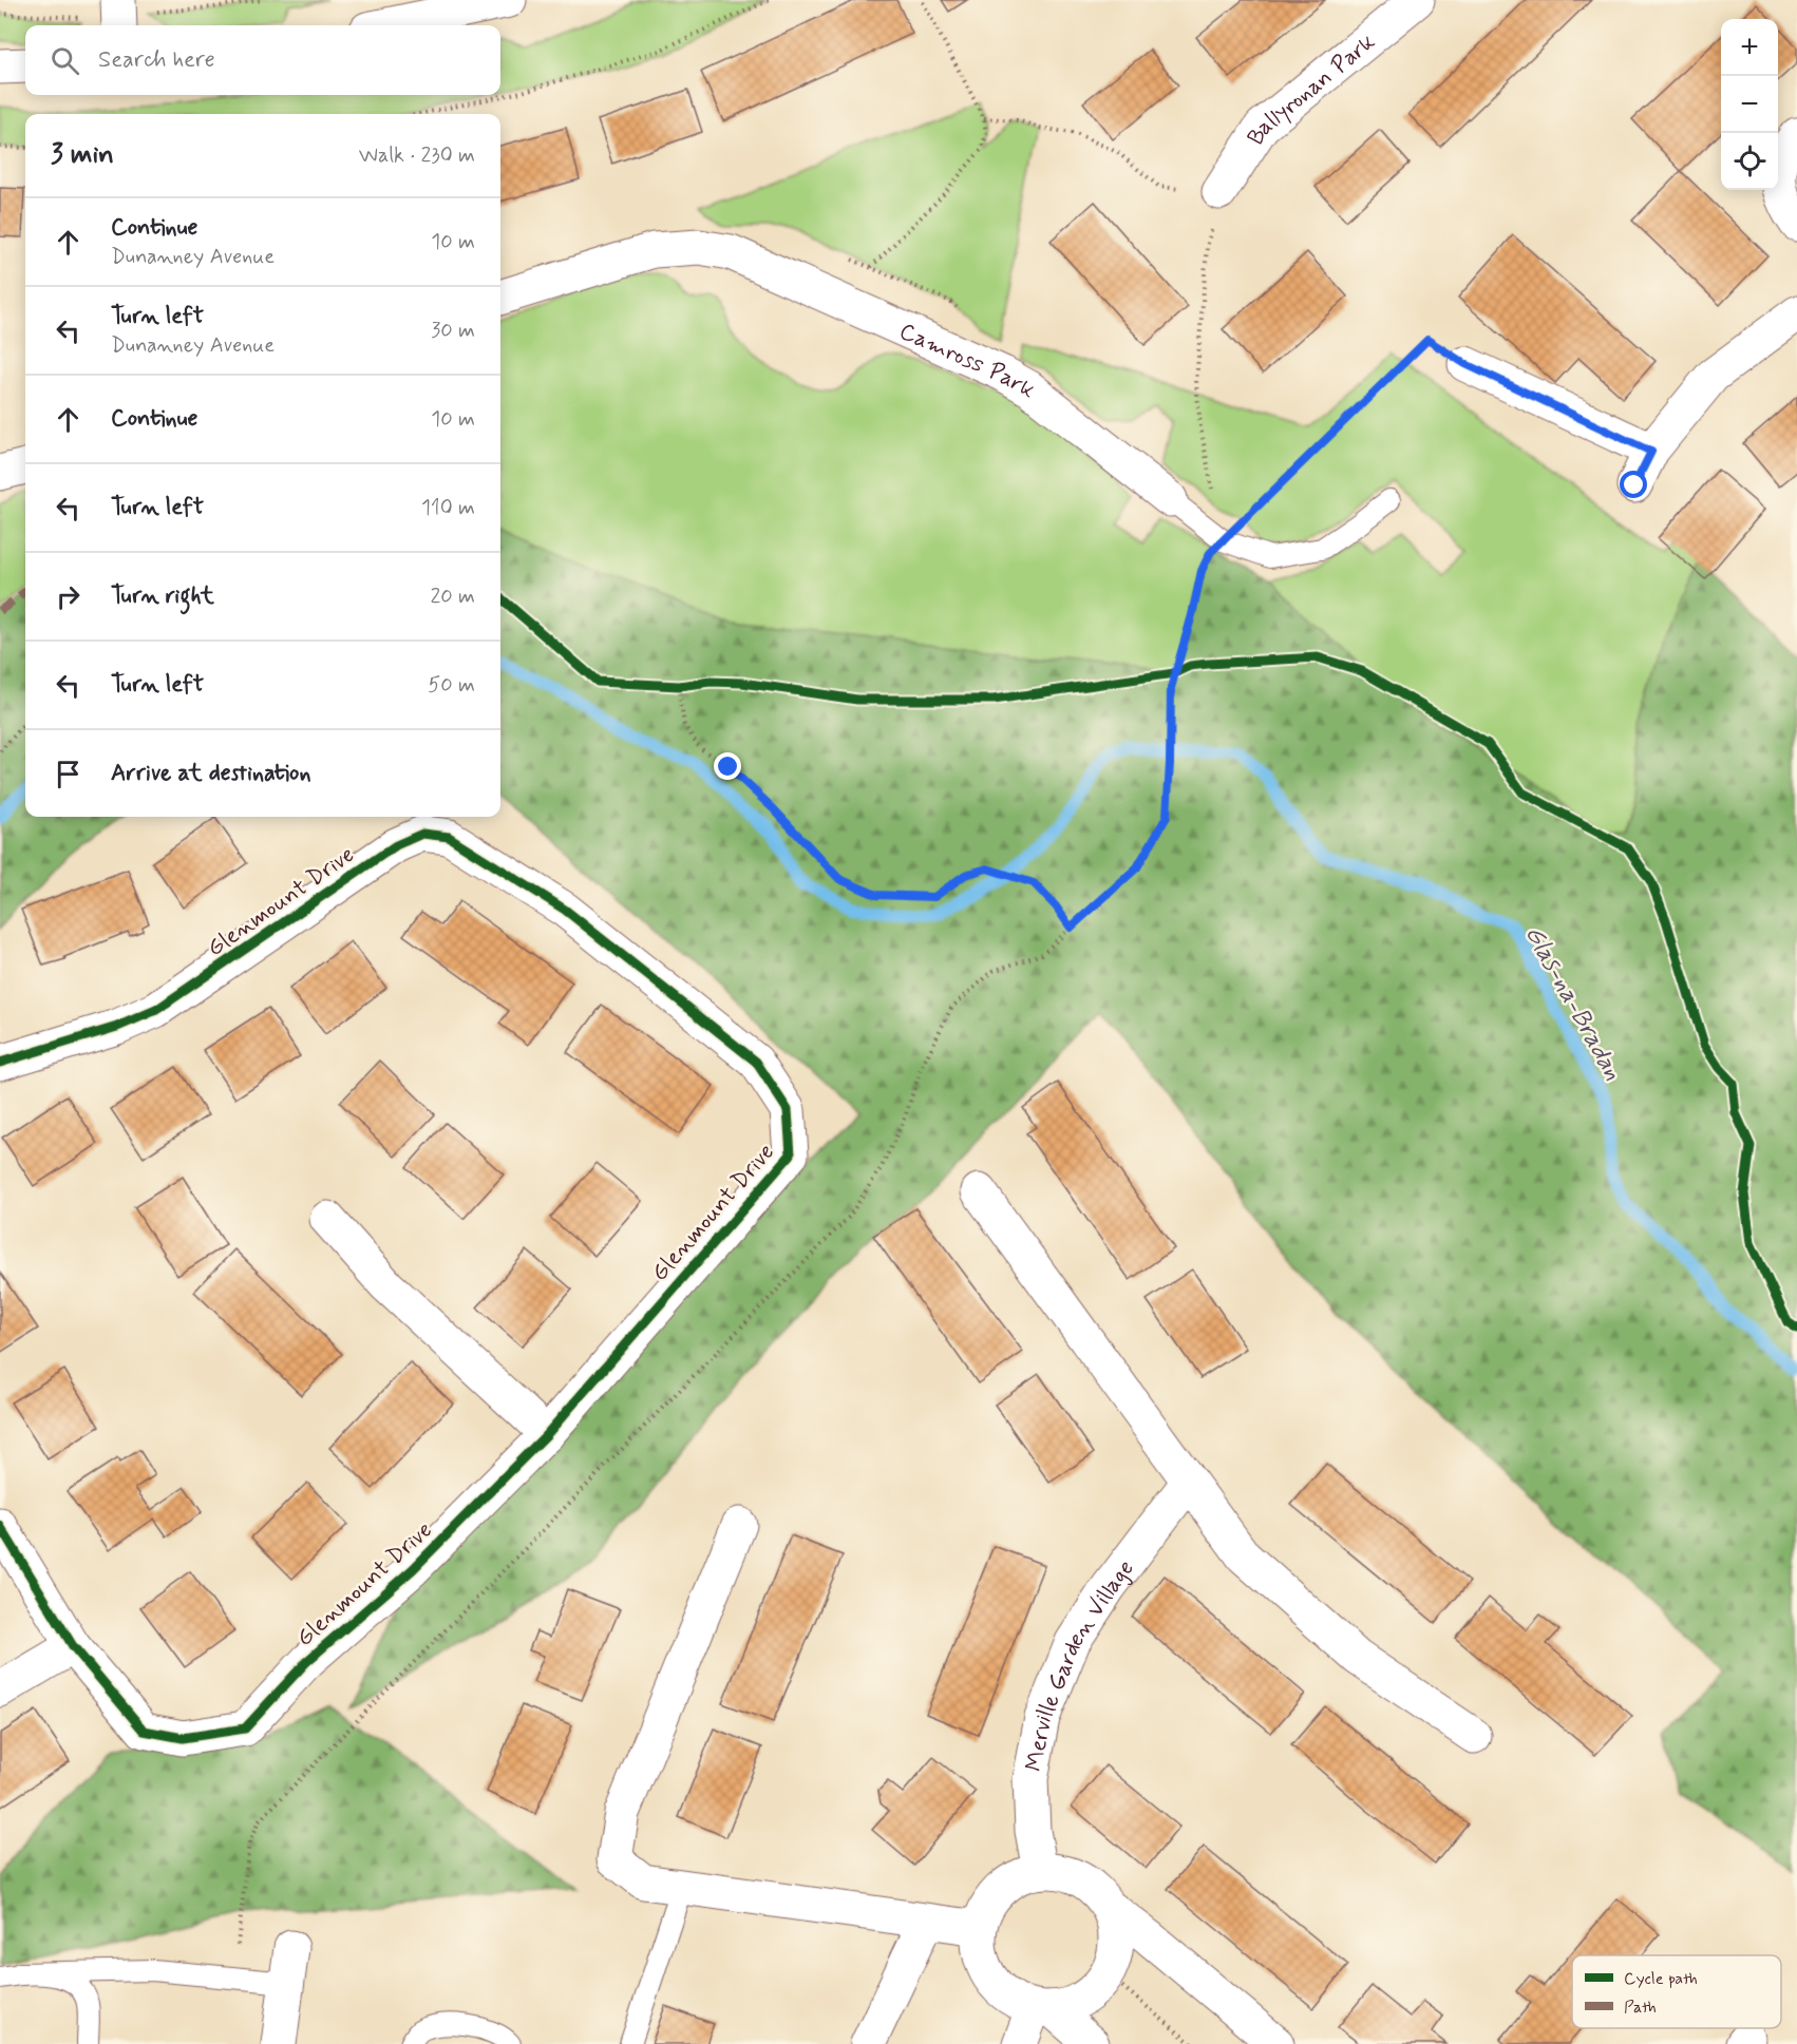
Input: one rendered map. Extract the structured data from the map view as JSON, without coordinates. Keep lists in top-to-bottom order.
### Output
{
  "streets": {
    "street": [
      "Ballyronan Park",
      "Camross Park",
      "Glenmount Drive",
      "Merville Garden Village"
    ]
  },
  "water": ["Glas-na-Bradan"],
  "legend": ["Cycle path", "Path"],
  "page": {
    "map_buttons": ["+", "−"],
    "search": "Search here",
    "heading": ["3 min", "Walk · 230 m"],
    "list": [
      ["Continue", "Dunanney Avenue", "10 m"],
      ["Turn left", "Dunanney Avenue", "30 m"],
      ["Continue", "10 m"],
      ["Turn left", "110 m"],
      ["Turn right", "20 m"],
      ["Turn left", "50 m"],
      "Arrive at destination"
    ]
  }
}
